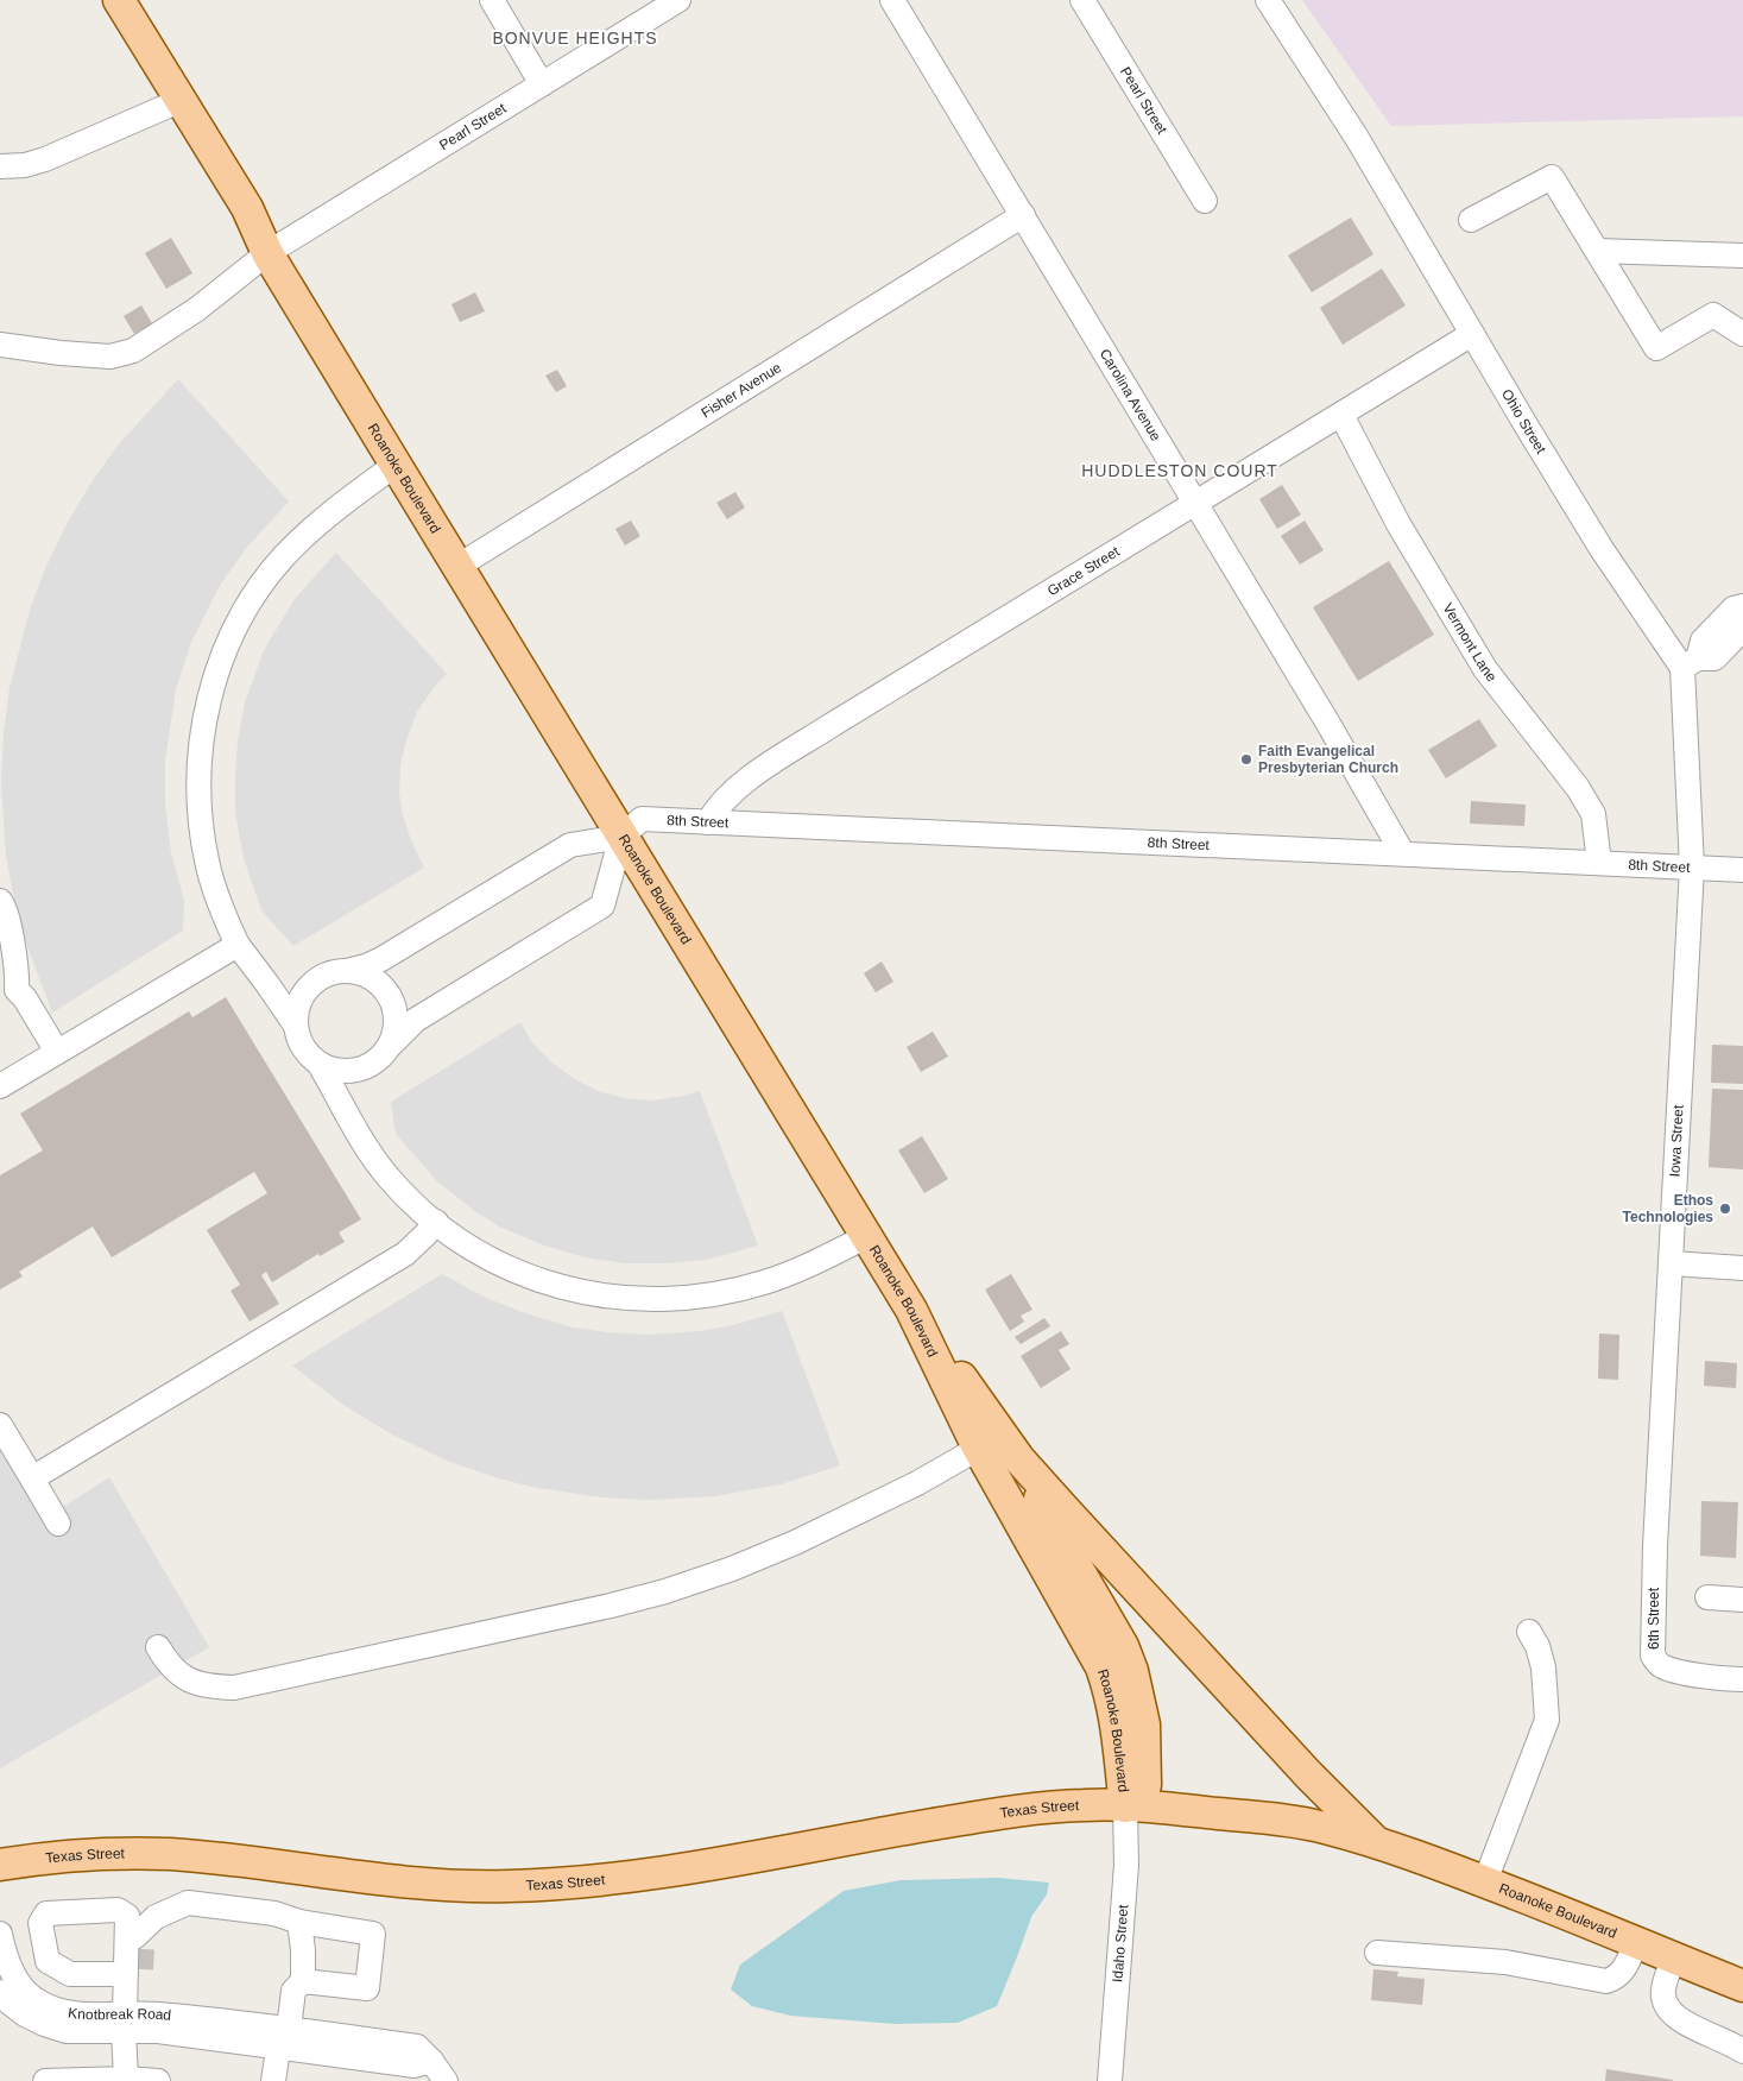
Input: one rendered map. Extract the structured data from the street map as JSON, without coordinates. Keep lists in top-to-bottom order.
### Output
{
  "streets": {
    "main road": ["Roanoke Boulevard", "Texas Street"],
    "street": [
      "Pearl Street",
      "Fisher Avenue",
      "Carolina Avenue",
      "Ohio Street",
      "Grace Street",
      "Vermont Lane",
      "8th Street",
      "Iowa Street",
      "6th Street",
      "Idaho Street",
      "Knotbreak Road"
    ]
  },
  "crossings": [
    ["Pearl Street", "Roanoke Boulevard"],
    ["Fisher Avenue", "Carolina Avenue"],
    ["Fisher Avenue", "Roanoke Boulevard"],
    ["Carolina Avenue", "Grace Street"],
    ["Carolina Avenue", "8th Street"],
    ["Ohio Street", "Grace Street"],
    ["Roanoke Boulevard", "8th Street"],
    ["Roanoke Boulevard", "Texas Street"],
    ["Roanoke Boulevard", "Idaho Street"],
    ["Grace Street", "Vermont Lane"],
    ["Grace Street", "8th Street"],
    ["Vermont Lane", "8th Street"],
    ["8th Street", "Iowa Street"],
    ["Iowa Street", "6th Street"],
    ["Texas Street", "Idaho Street"]
  ],
  "districts": ["BONVUE HEIGHTS", "HUDDLESTON COURT"],
  "places": ["Faith Evangelical Presbyterian Church", "Ethos Technologies"]
}
